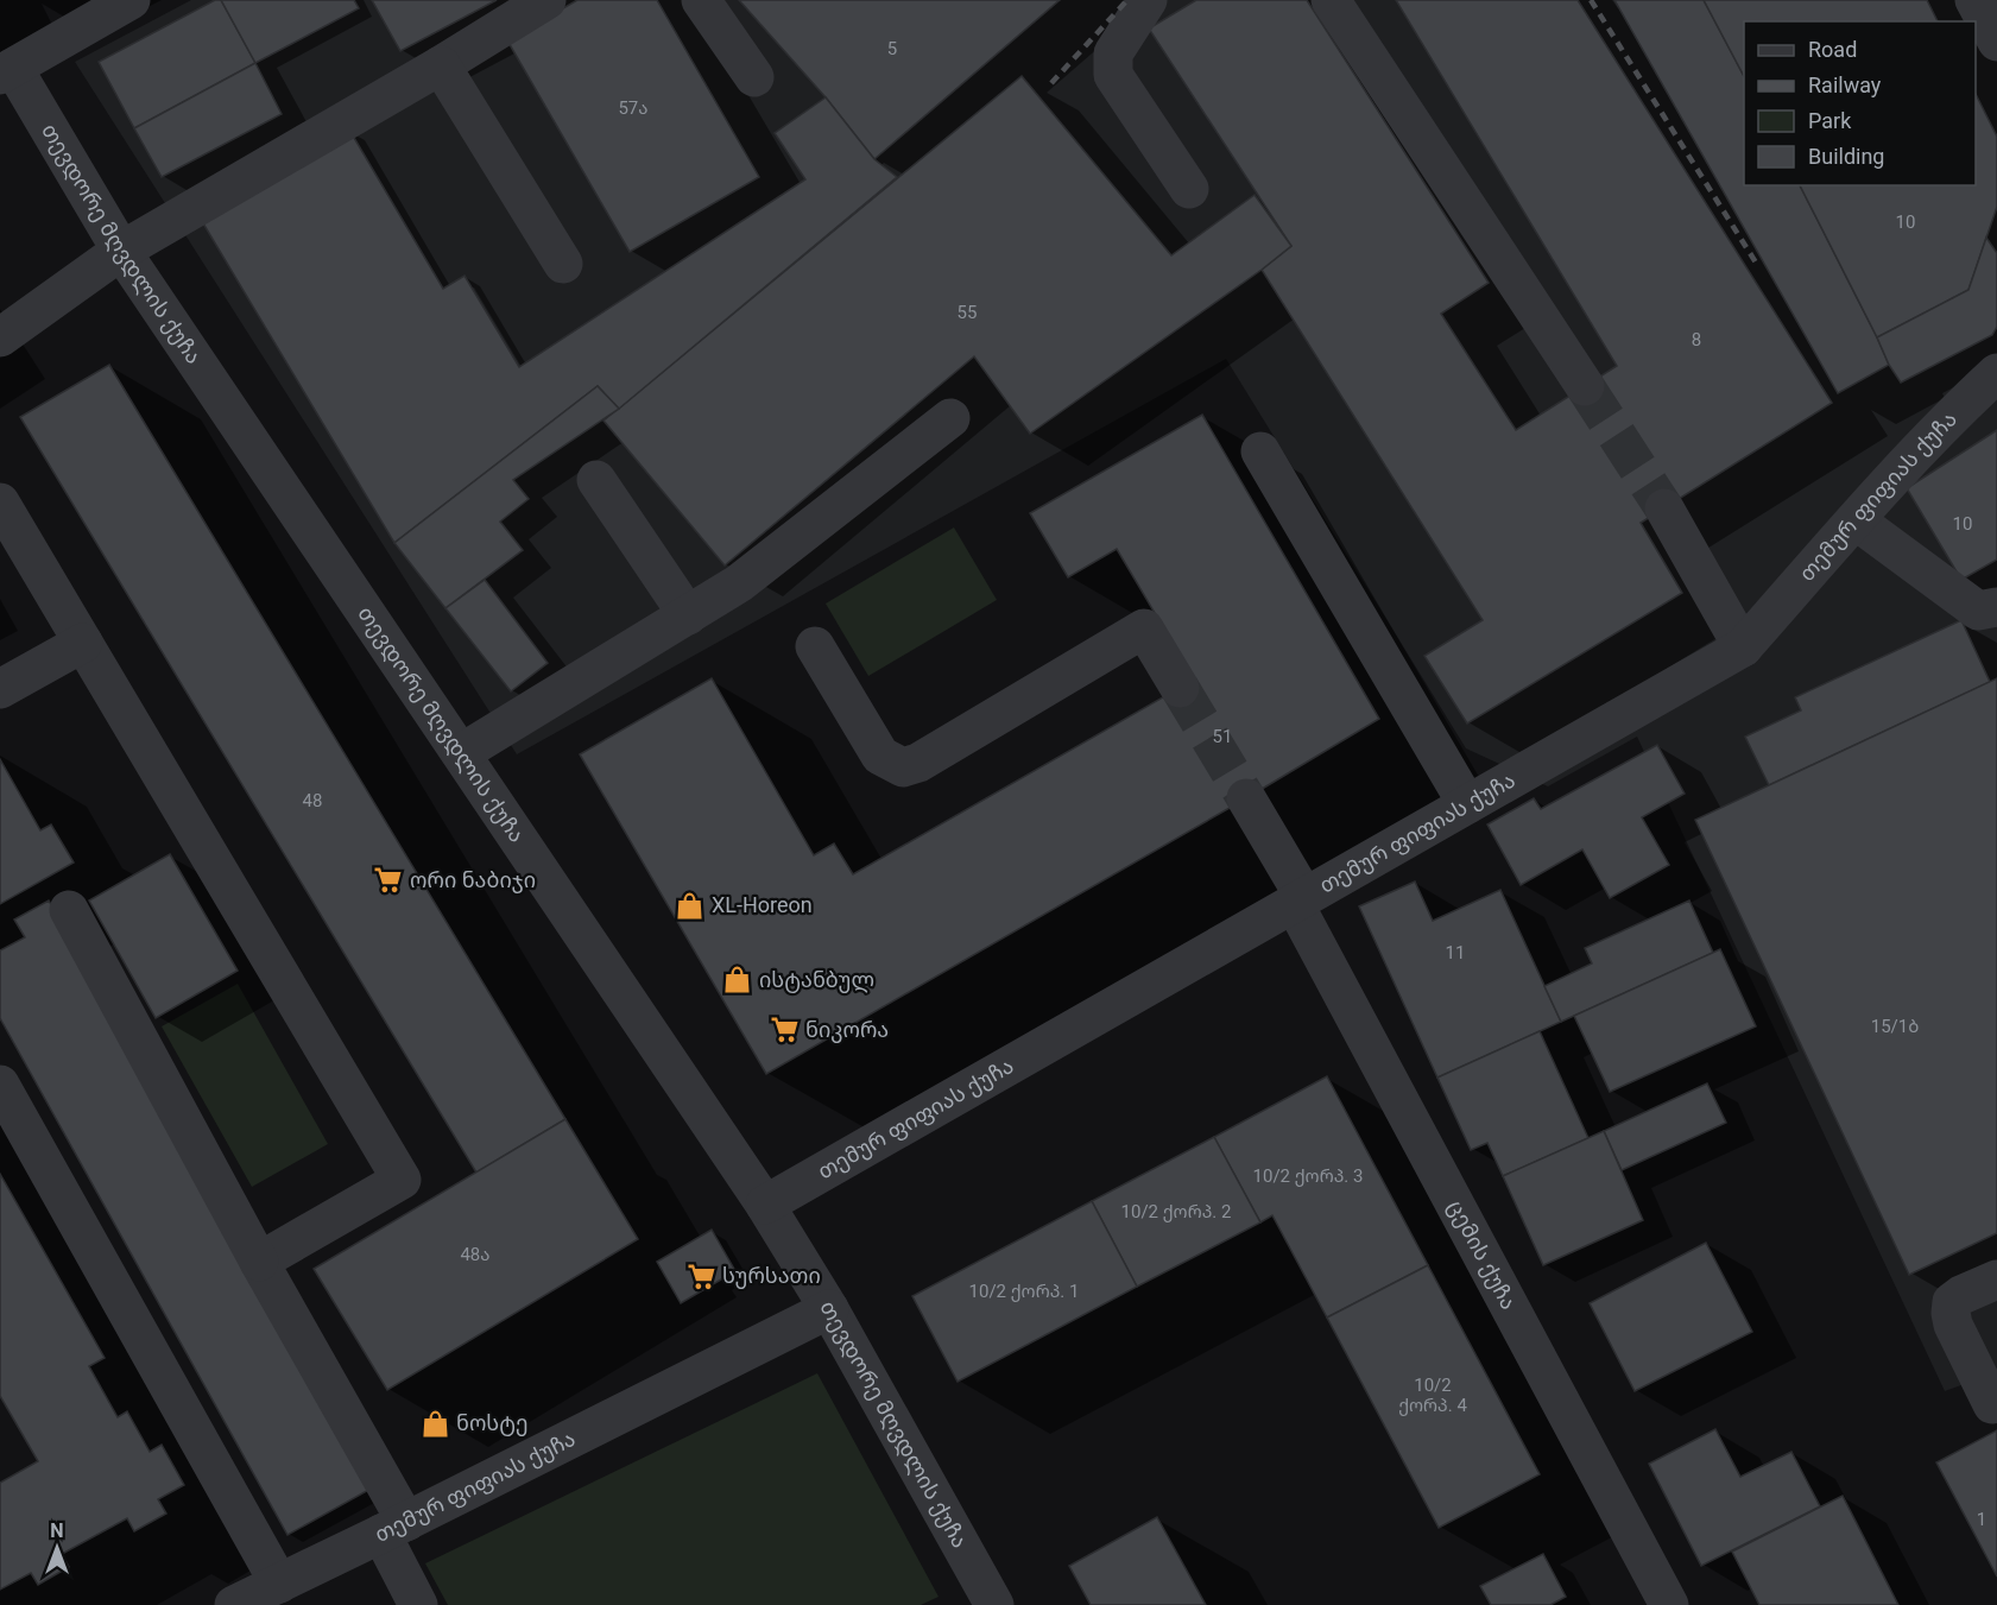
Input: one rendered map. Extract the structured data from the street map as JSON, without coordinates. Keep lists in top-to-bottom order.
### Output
{
  "streets": {
    "street": ["თევდორე მღვდლის ქუჩა", "თემურ ფიფიას ქუჩა", "ცემის ქუჩა"]
  },
  "crossings": [
    ["თევდორე მღვდლის ქუჩა", "თემურ ფიფიას ქუჩა"],
    ["თემურ ფიფიას ქუჩა", "ცემის ქუჩა"]
  ],
  "places": {
    "supermarket": ["ორი ნაბიჯი", "ნიკორა", "სურსათი"],
    "shop": ["XL-Horeon", "ისტანბულ", "ნოსტე"]
  },
  "house_numbers": [
    "5",
    "57ა",
    "10",
    "55",
    "8",
    "10",
    "51",
    "48",
    "11",
    "15/1ბ",
    "10/2 ქორპ. 3",
    "10/2 ქორპ. 2",
    "48ა",
    "10/2 ქორპ. 1",
    "10/2 ქორპ. 4",
    "1"
  ],
  "legend": [
    "Road",
    "Railway",
    "Park",
    "Building"
  ],
  "north": "top"
}
